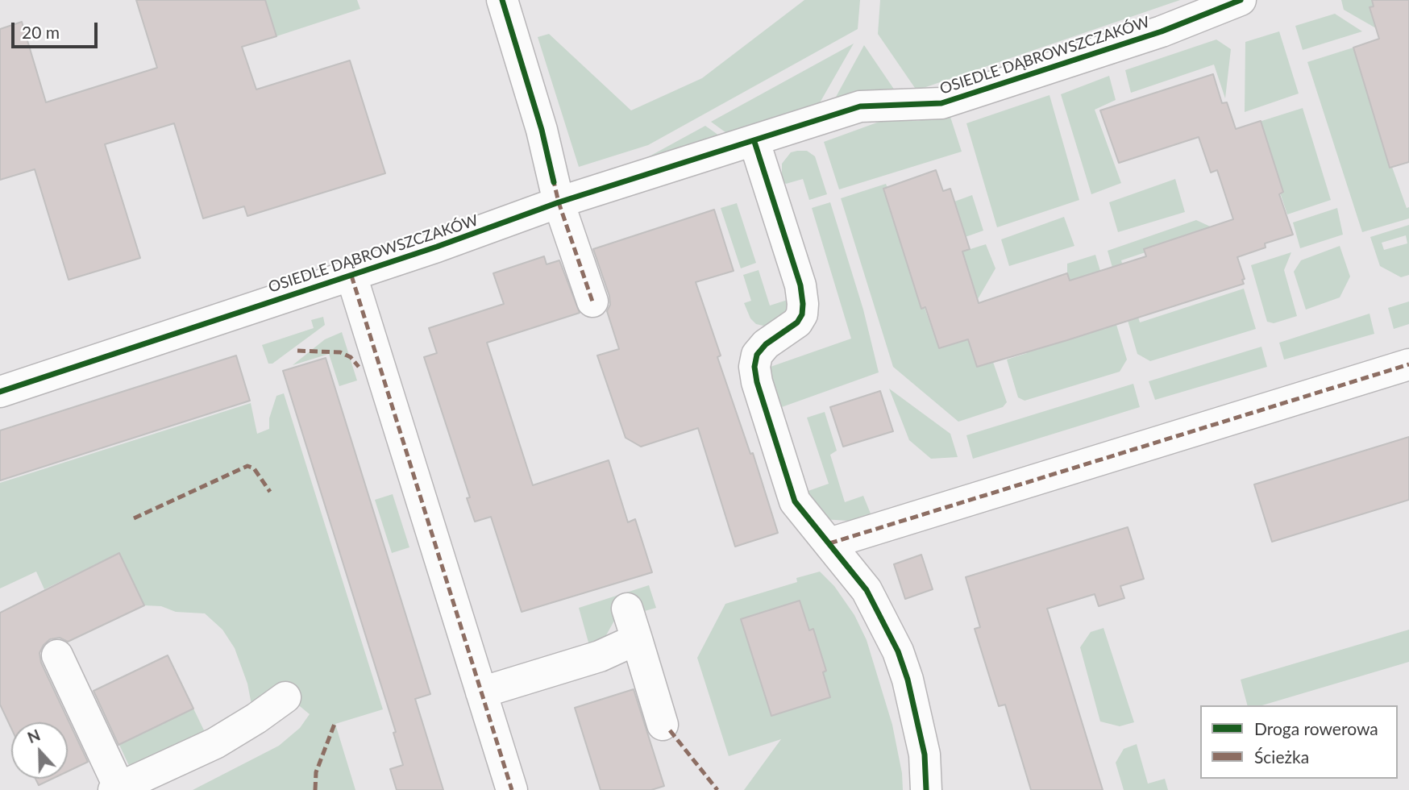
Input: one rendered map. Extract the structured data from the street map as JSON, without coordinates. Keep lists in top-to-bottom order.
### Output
{
  "streets": {
    "street": ["OSIEDLE DĄBROWSZCZAKÓW"]
  },
  "legend": ["Droga rowerowa", "Ścieżka"],
  "scale_bar": "20 m",
  "north": "top"
}
